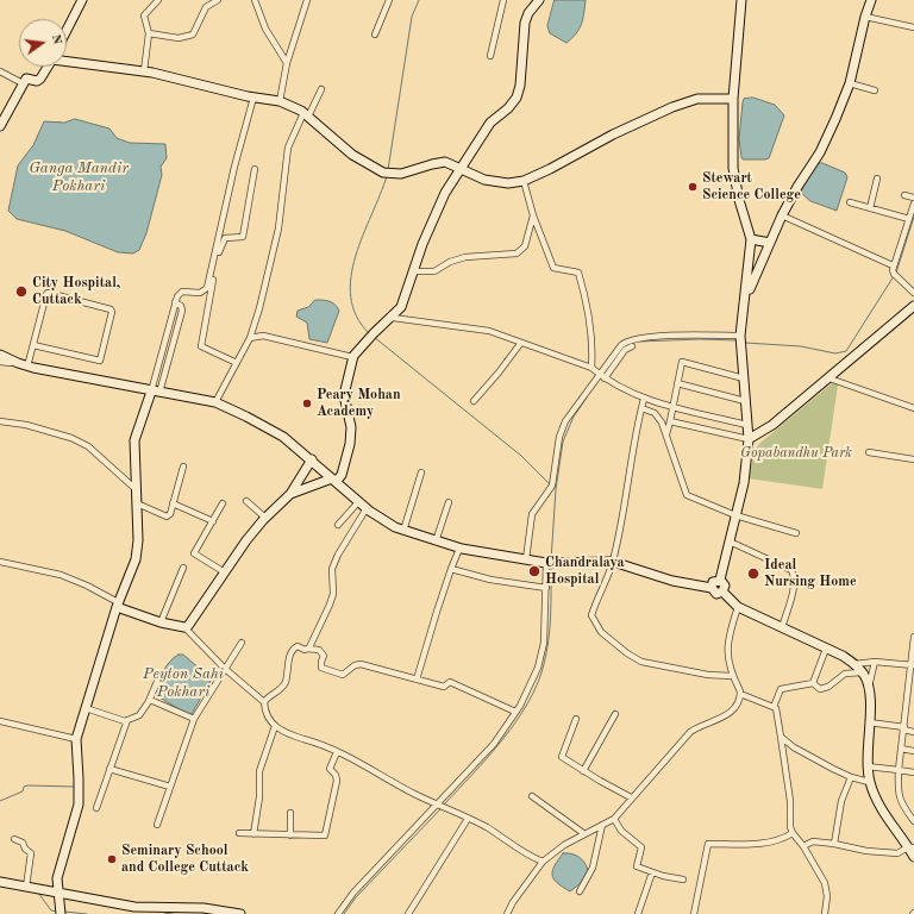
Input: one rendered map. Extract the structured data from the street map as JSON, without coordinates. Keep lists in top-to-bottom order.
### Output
{
  "water": ["Ganga Mandir Pokhari", "Peyton Sahi Pokhari"],
  "parks": ["Gopabandhu Park"],
  "places": [
    "Stewart Science College",
    "City Hospital, Cuttack",
    "Peary Mohan Academy",
    "Chandralaya Hospital",
    "Ideal Nursing Home",
    "Seminary School and College Cuttack"
  ],
  "north": "right"
}
